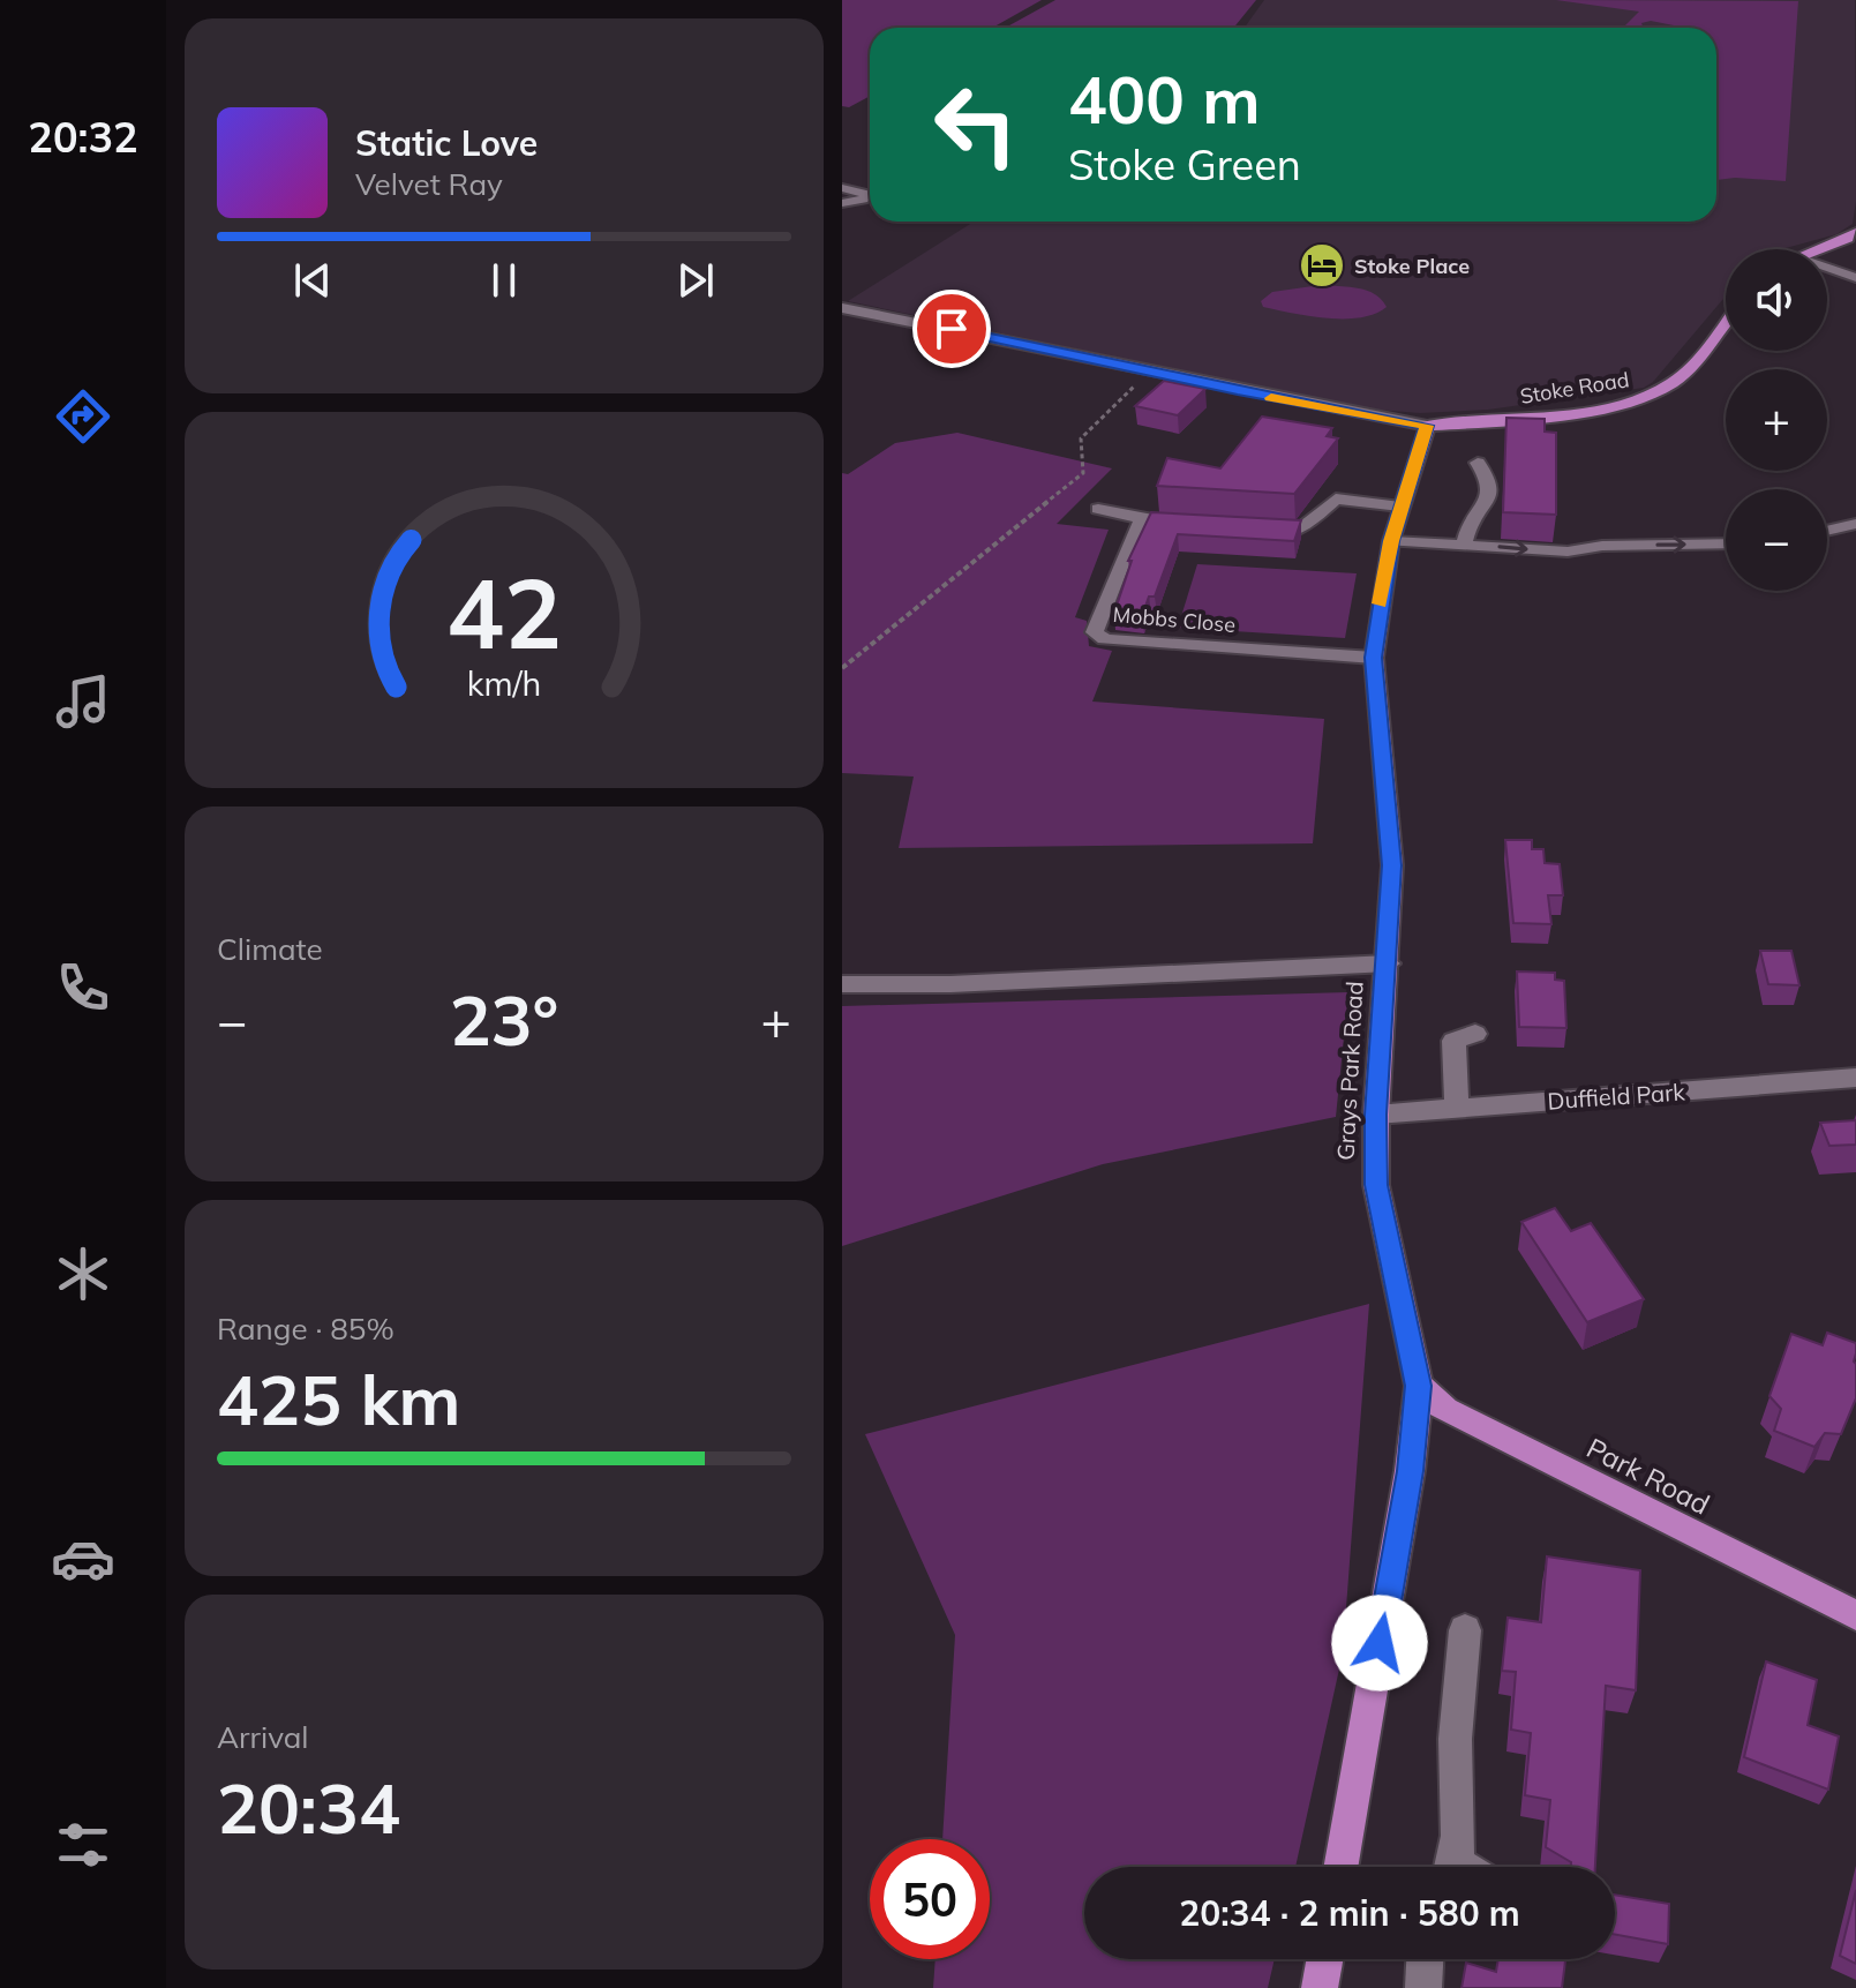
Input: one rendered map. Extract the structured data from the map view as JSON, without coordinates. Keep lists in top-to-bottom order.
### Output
{
  "streets": {
    "main road": ["Stoke Road", "Grays Park Road", "Park Road"],
    "street": ["Mobbs Close", "Duffield Park"]
  },
  "crossings": [
    ["Stoke Road", "Grays Park Road"],
    ["Mobbs Close", "Grays Park Road"],
    ["Grays Park Road", "Duffield Park"],
    ["Grays Park Road", "Park Road"]
  ],
  "places": {
    "hotel": ["Stoke Place"]
  },
  "page": {
    "tabs": "20:32",
    "turn": ["400 m", "Stoke Green"],
    "song": ["Static Love", "Velvet Ray"],
    "map_buttons": ["+", "−"],
    "tile": [
      "Climate",
      ["Range · 85%", "425 km"],
      ["Arrival", "20:34"]
    ],
    "heat": ["−", "23°", "+"],
    "limit": "50",
    "trip": "20:34 · 2 min · 580 m",
    "gauge": ["42", "km/h"]
  }
}
